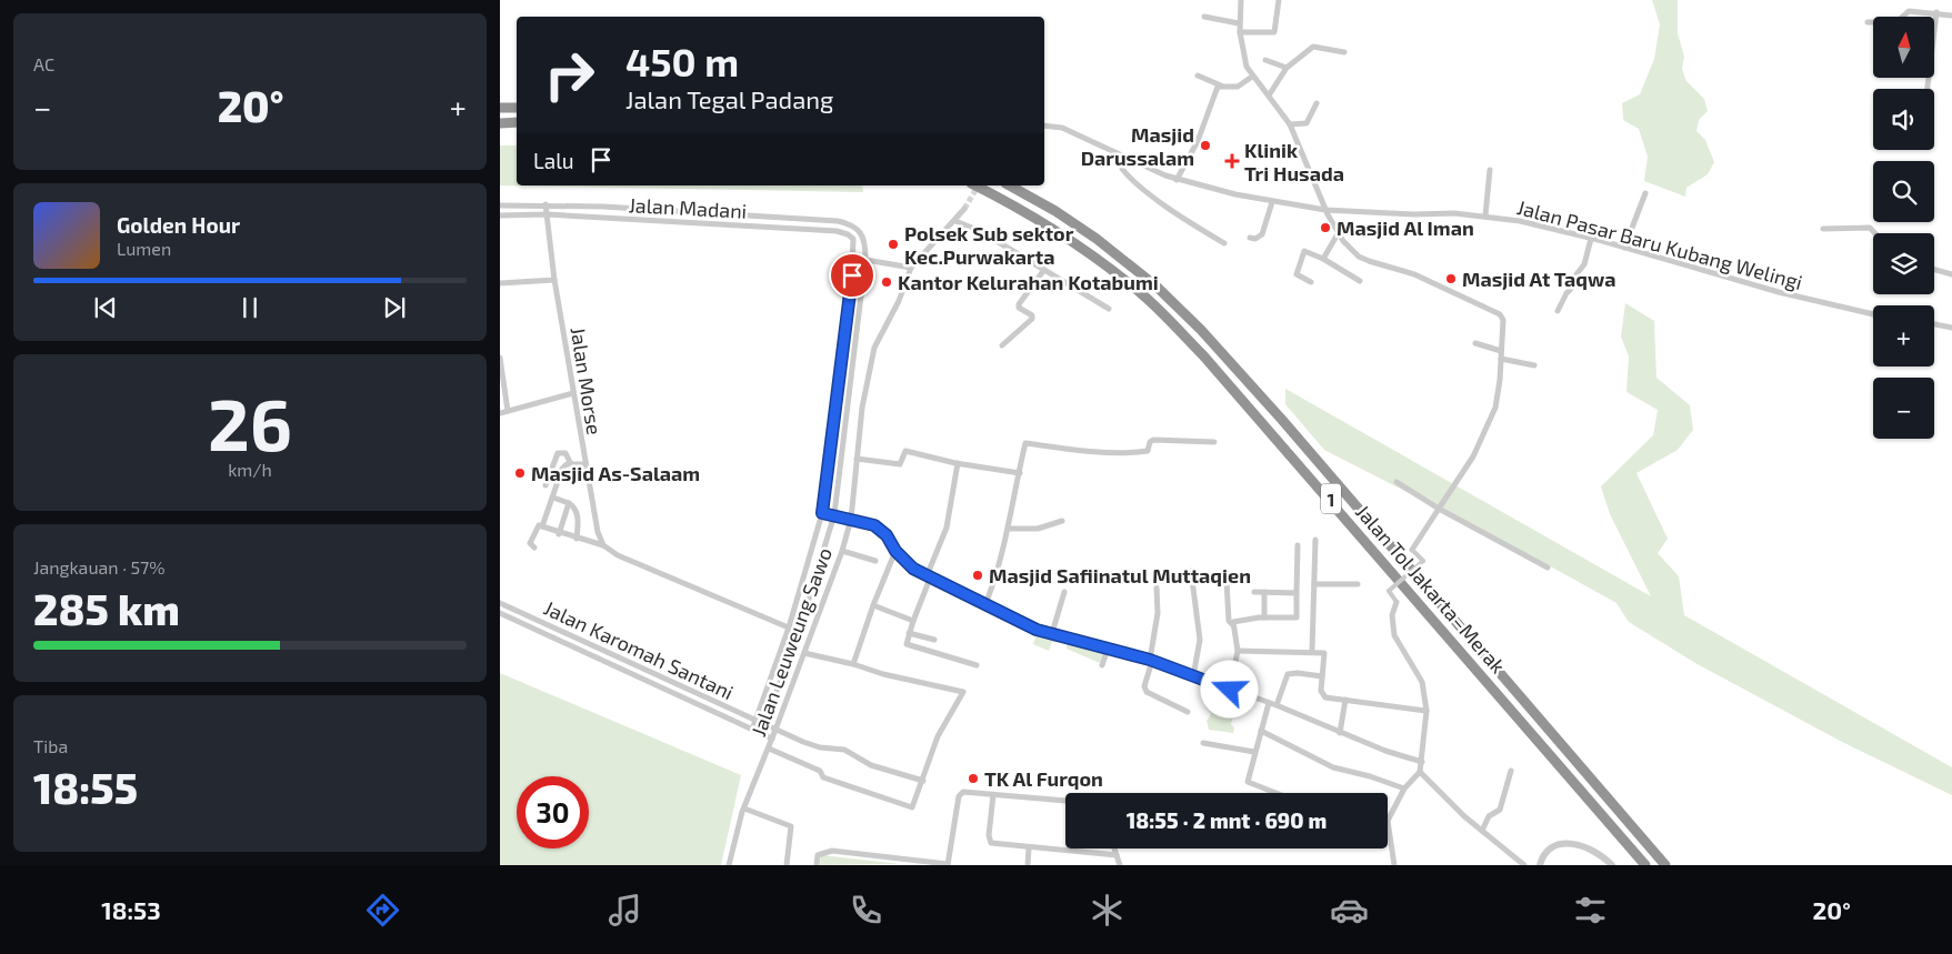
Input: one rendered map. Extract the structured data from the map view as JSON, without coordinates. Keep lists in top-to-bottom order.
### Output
{
  "streets": {
    "highway": ["1", "Jalan Tol Jakarta–Merak"],
    "street": [
      "Jalan Madani",
      "Jalan Pasar Baru Kubang Welingi",
      "Jalan Morse",
      "Jalan Leuweung Sawo",
      "Jalan Karomah Santani"
    ]
  },
  "crossings": [
    ["Jalan Madani", "Jalan Morse"],
    ["Jalan Leuweung Sawo", "Jalan Karomah Santani"]
  ],
  "places": {
    "other": [
      "Masjid Darussalam",
      "Masjid Al Iman",
      "Polsek Sub sektor Kec.Purwakarta",
      "Masjid At Taqwa",
      "Kantor Kelurahan Kotabumi",
      "Masjid As-Salaam",
      "Masjid Safiinatul Muttaqien",
      "TK Al Furqon"
    ],
    "health": ["Klinik Tri Husada"]
  },
  "north": "top",
  "page": {
    "tile": [
      "AC",
      ["26", "km/h"],
      ["Jangkauan · 57%", "285 km"],
      ["Tiba", "18:55"]
    ],
    "map_buttons": ["+", "−"],
    "turn": ["450 m", "Jalan Tegal Padang"],
    "heat": ["−", "20°", "+"],
    "then": "Lalu",
    "song": ["Golden Hour", "Lumen"],
    "limit": "30",
    "trip": "18:55 · 2 mnt · 690 m",
    "tabs": ["18:53", "20°"]
  }
}
